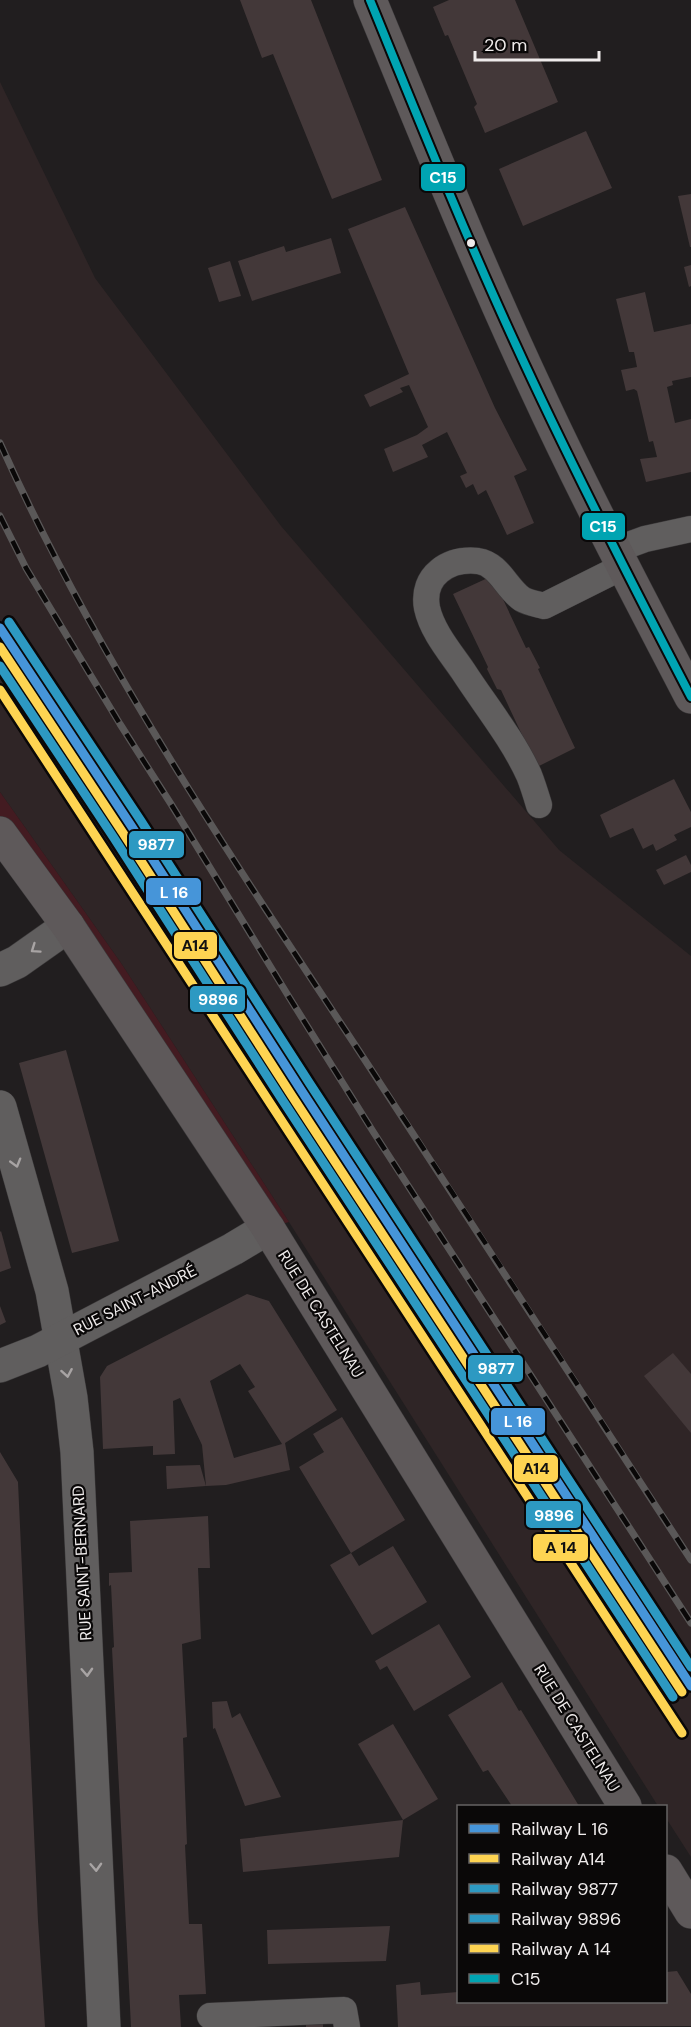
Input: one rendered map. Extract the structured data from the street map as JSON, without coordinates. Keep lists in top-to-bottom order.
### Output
{
  "streets": {
    "street": ["RUE SAINT-ANDRÉ", "RUE DE CASTELNAU", "RUE SAINT-BERNARD"]
  },
  "crossings": [
    ["RUE SAINT-ANDRÉ", "RUE DE CASTELNAU"],
    ["RUE SAINT-ANDRÉ", "RUE SAINT-BERNARD"]
  ],
  "one_way": ["RUE SAINT-BERNARD"],
  "lines": [
    "transit line C15",
    "rail line 9877",
    "rail line A14",
    "rail line 9896"
  ],
  "legend": [
    "Railway L 16",
    "Railway A14",
    "Railway 9877",
    "Railway 9896",
    "Railway A 14",
    "C15"
  ],
  "scale_bar": "20 m"
}
